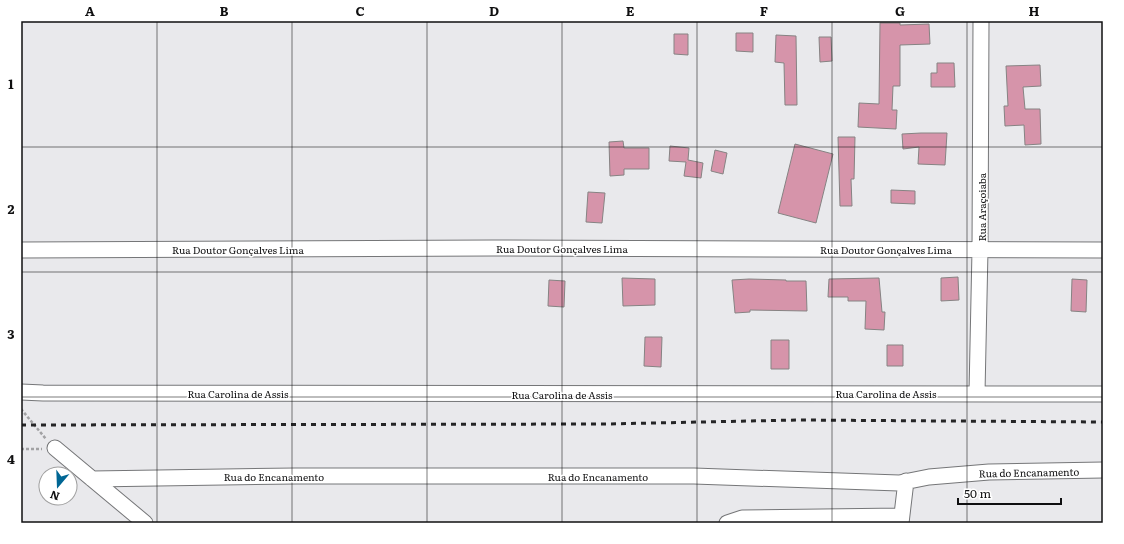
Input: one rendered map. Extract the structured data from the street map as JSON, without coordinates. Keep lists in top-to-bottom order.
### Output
{
  "streets": {
    "street": [
      "Rua Araçoiaba",
      "Rua Doutor Gonçalves Lima",
      "Rua Carolina de Assis",
      "Rua do Encanamento"
    ]
  },
  "crossings": [
    ["Rua Araçoiaba", "Rua Doutor Gonçalves Lima"],
    ["Rua Araçoiaba", "Rua Carolina de Assis"]
  ],
  "scale_bar": "50 m",
  "north": "bottom",
  "grid": {
    "columns": [
      "A",
      "B",
      "C",
      "D",
      "E",
      "F",
      "G",
      "H"
    ],
    "rows": [
      "1",
      "2",
      "3",
      "4"
    ]
  }
}
